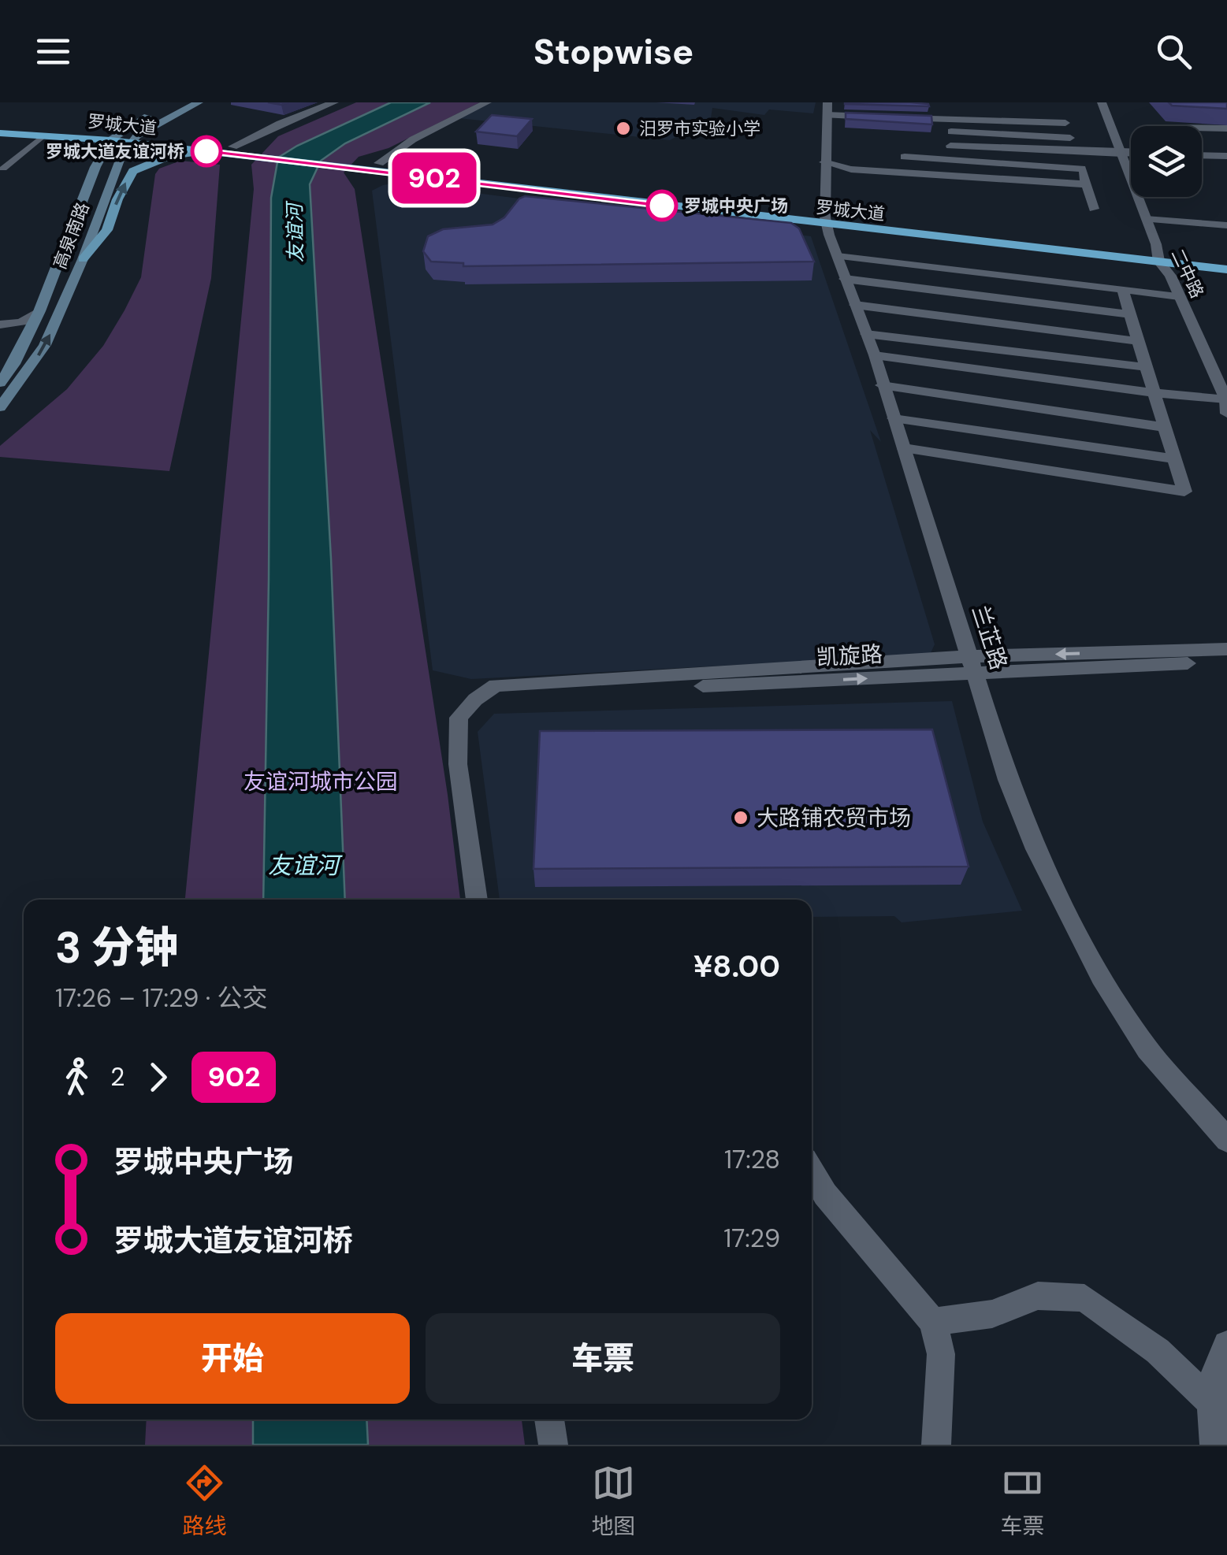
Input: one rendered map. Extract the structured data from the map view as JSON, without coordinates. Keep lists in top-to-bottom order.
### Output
{
  "streets": {
    "highway": ["罗城大道"],
    "main road": ["高泉南路"],
    "street": ["二中路", "兰芷路", "凯旋路"]
  },
  "crossings": [
    ["罗城大道", "高泉南路"],
    ["罗城大道", "二中路"],
    ["罗城大道", "兰芷路"],
    ["兰芷路", "凯旋路"]
  ],
  "water": ["友谊河"],
  "parks": ["友谊河城市公园"],
  "places": [
    "汨罗市实验小学",
    "罗城大道友谊河桥",
    "罗城中央广场",
    "大路铺农贸市场"
  ],
  "lines": ["bus line 902"],
  "page": {
    "header": "Stopwise",
    "on_map": "902",
    "heading": ["3 分钟", "17:26 – 17:29 · 公交", "¥8.00"],
    "legs": ["2", "902"],
    "list": [
      {
        "name": "罗城中央广场",
        "value": "17:28"
      },
      {
        "name": "罗城大道友谊河桥",
        "value": "17:29"
      }
    ],
    "buttons": ["开始", "车票"],
    "tabs": ["路线", "地图", "车票"]
  }
}
